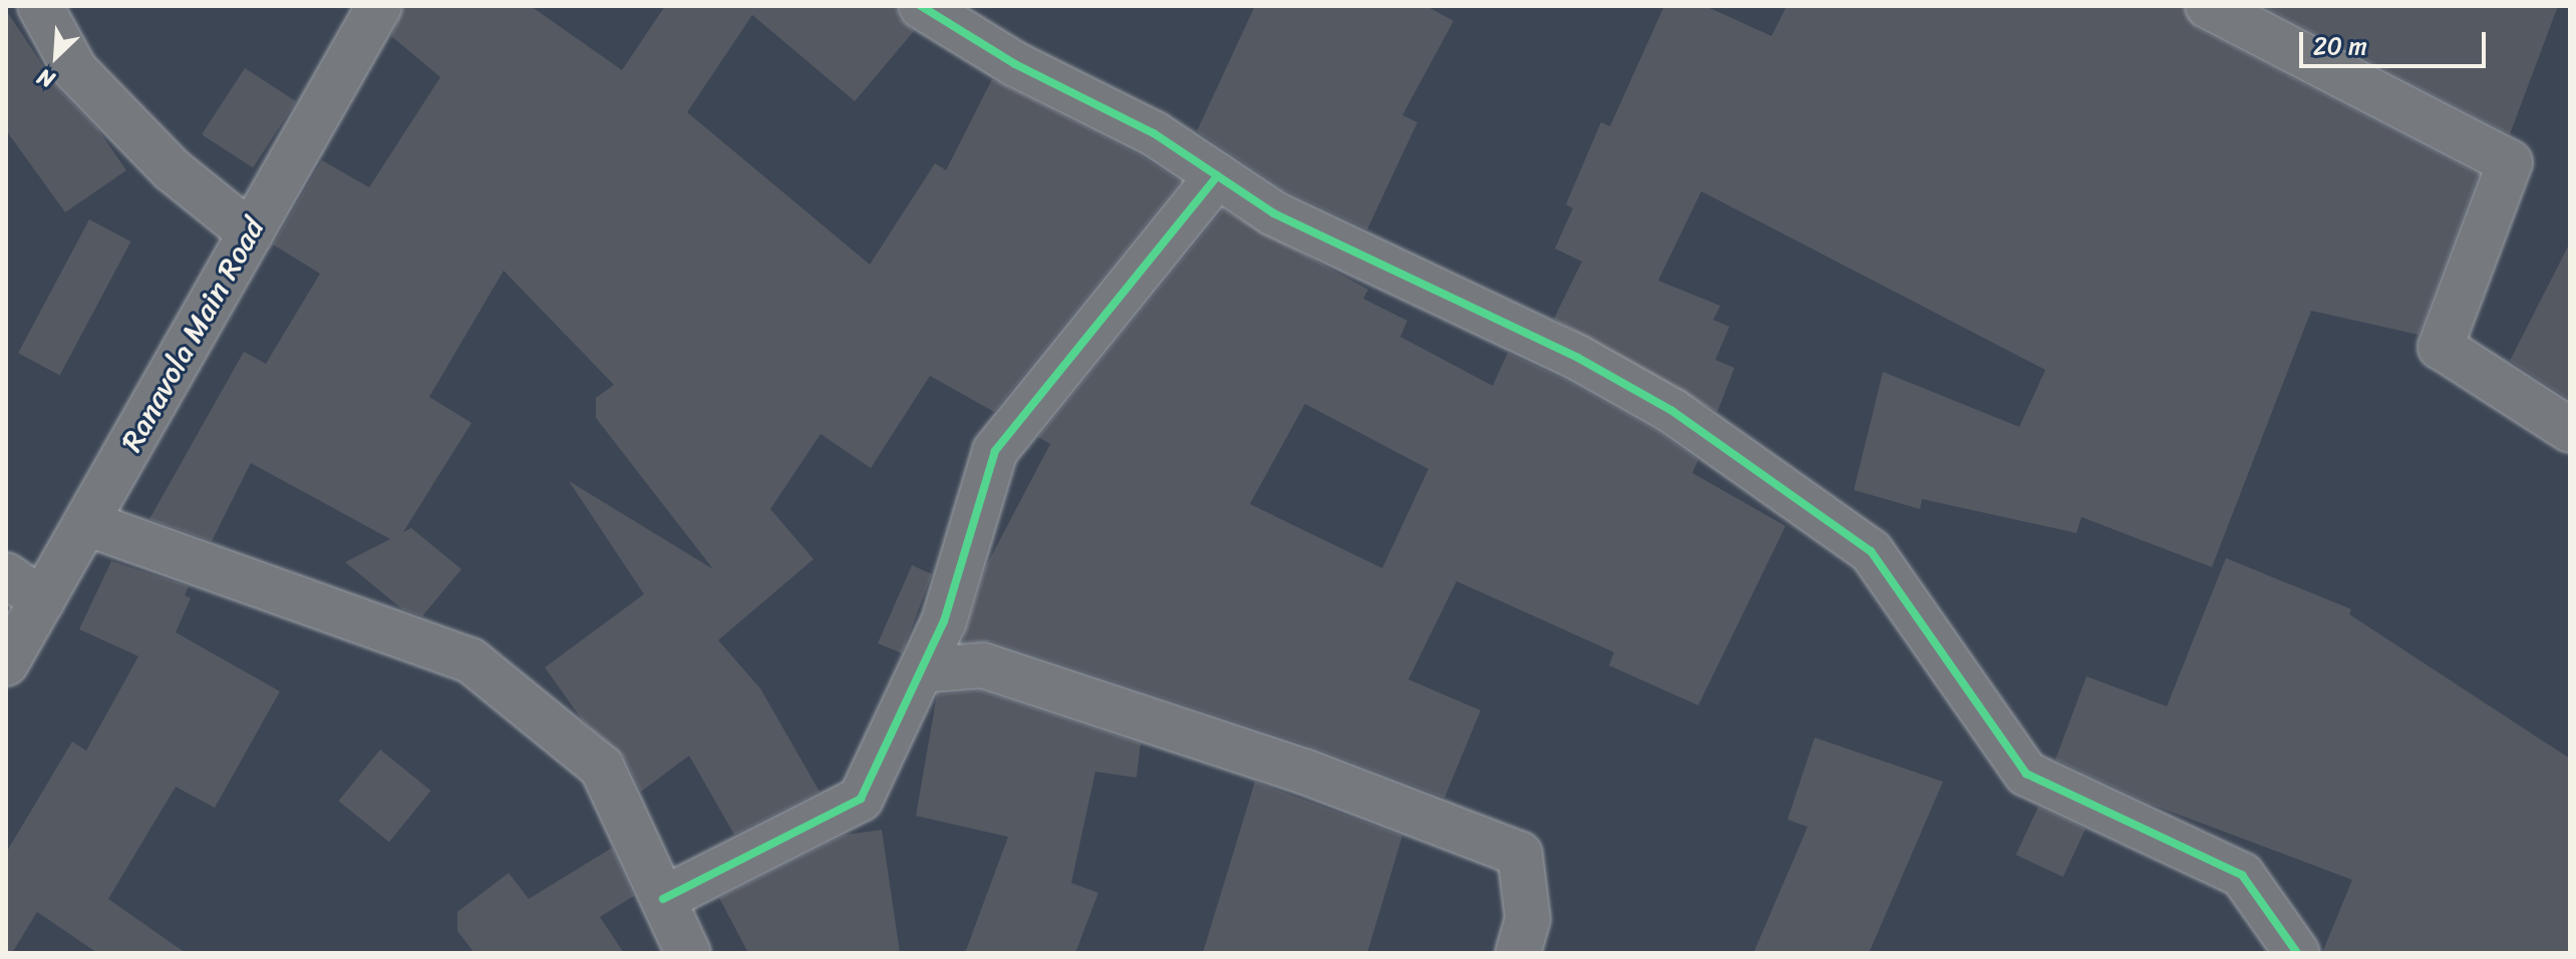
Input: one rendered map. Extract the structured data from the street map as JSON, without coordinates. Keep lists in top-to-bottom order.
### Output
{
  "streets": {
    "street": ["Ranavola Main Road"]
  },
  "scale_bar": "20 m",
  "north": "bottom left"
}
